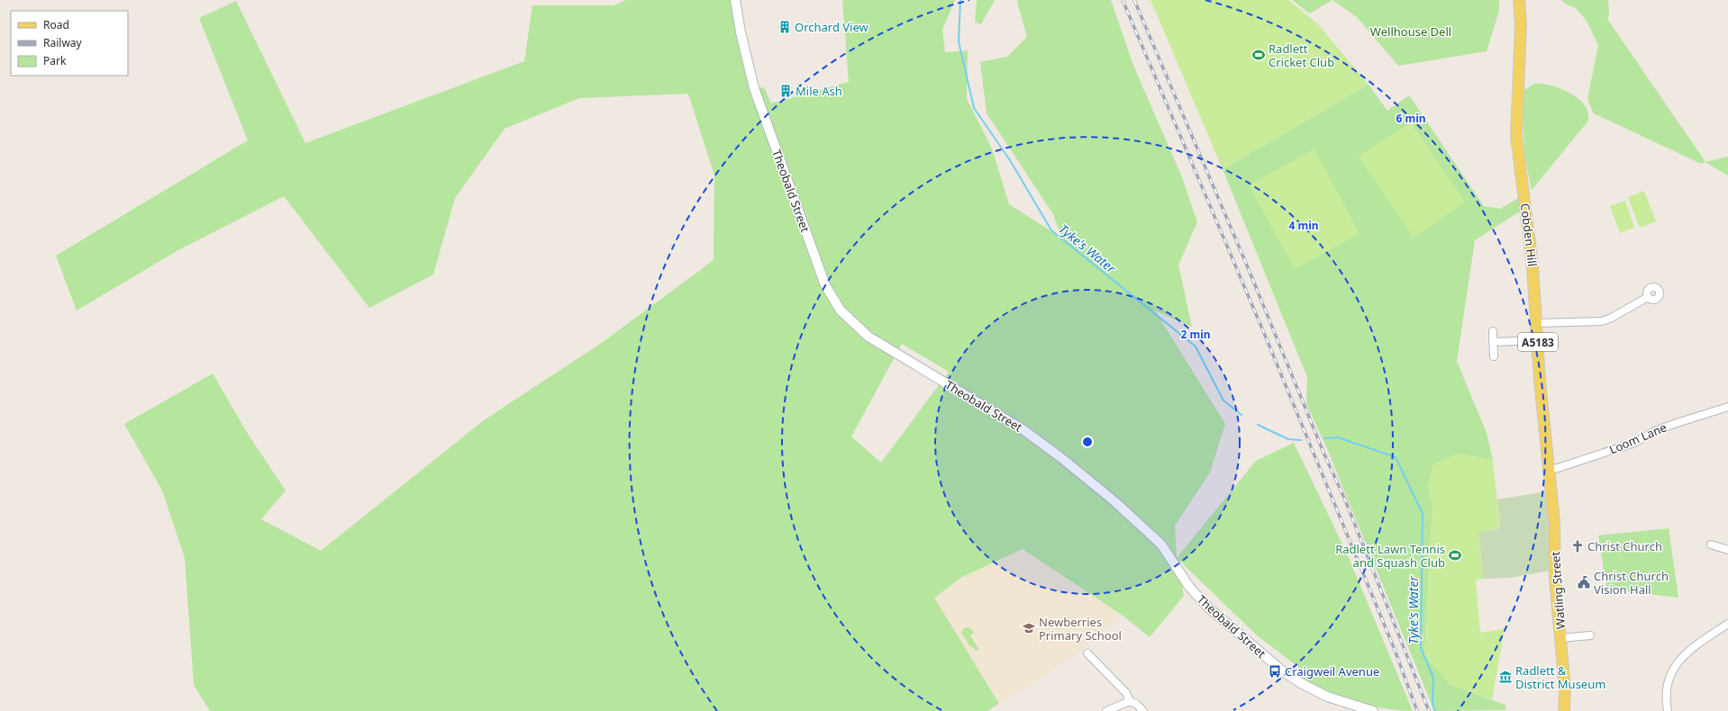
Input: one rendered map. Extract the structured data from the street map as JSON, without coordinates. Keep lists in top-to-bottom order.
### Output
{
  "streets": {
    "main road": ["Cobden Hill", "A5183", "Watling Street"],
    "street": ["Theobald Street", "Loom Lane"]
  },
  "crossings": [
    ["Cobden Hill", "Loom Lane"],
    ["Cobden Hill", "Watling Street"],
    ["Loom Lane", "Watling Street"]
  ],
  "water": ["Tyke's Water"],
  "parks": ["Wellhouse Dell"],
  "places": {
    "building": ["Orchard View", "Mile Ash"],
    "sports": ["Radlett Cricket Club", "Radlett Lawn Tennis and Squash Club"],
    "church": ["Christ Church"],
    "public building": ["Christ Church Vision Hall"],
    "school or university": ["Newberries Primary School"],
    "bus stop": ["Craigweil Avenue"],
    "museum": ["Radlett & District Museum"]
  },
  "legend": ["Road", "Railway", "Park"],
  "rings": ["6 min", "4 min", "2 min"]
}
